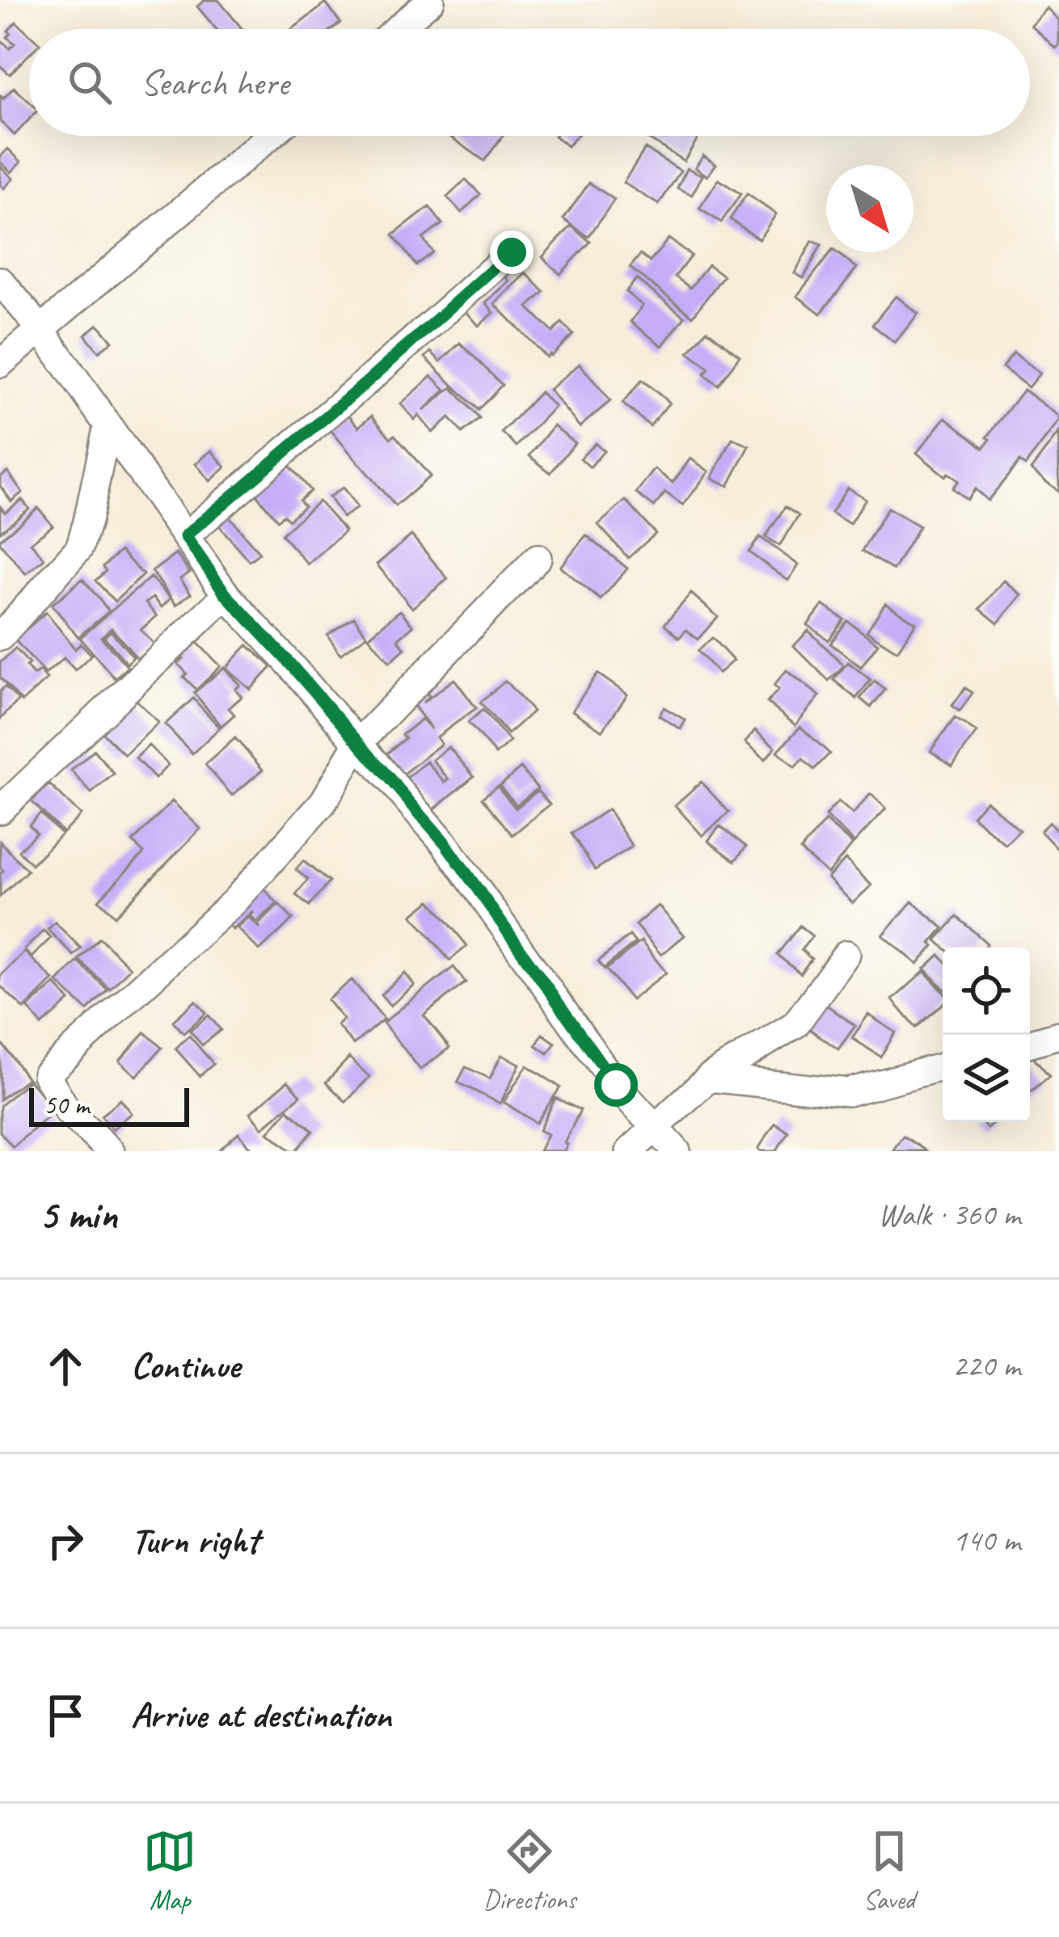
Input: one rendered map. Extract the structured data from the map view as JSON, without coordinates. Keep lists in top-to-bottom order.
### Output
{
  "scale_bar": "50 m",
  "north": "bottom right",
  "page": {
    "search": "Search here",
    "scale": "50 m",
    "heading": ["5 min", "Walk · 360 m"],
    "list": [
      ["Continue", "220 m"],
      ["Turn right", "140 m"],
      "Arrive at destination"
    ],
    "nav": ["Map", "Directions", "Saved"]
  }
}
